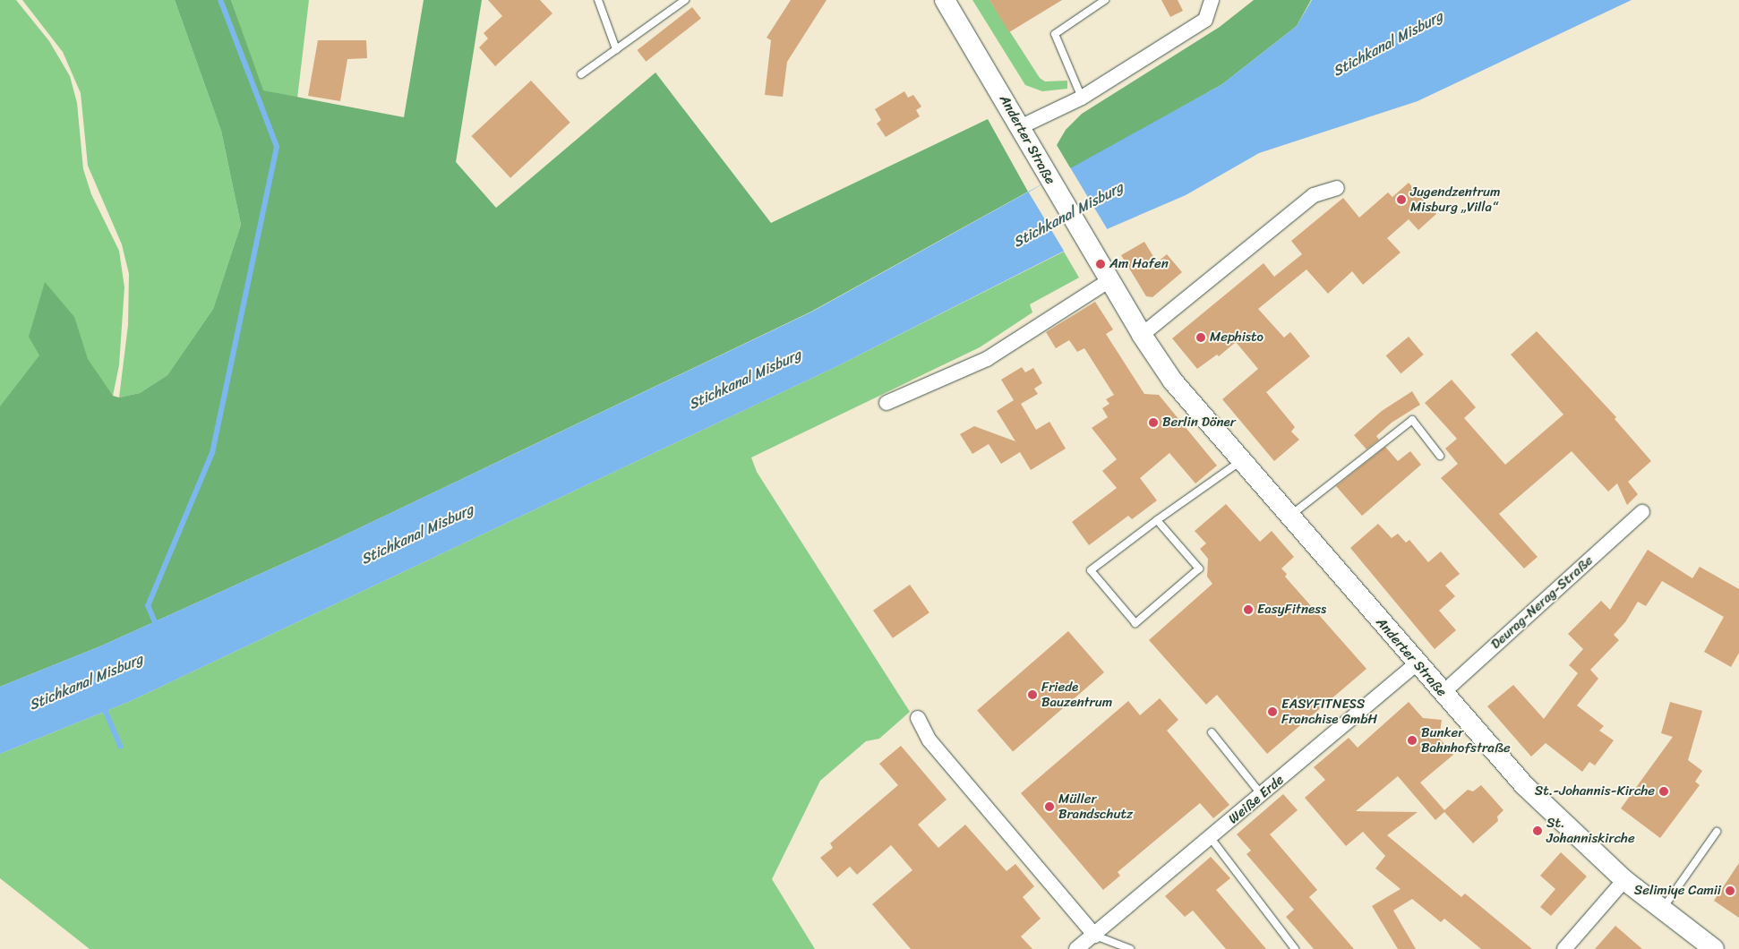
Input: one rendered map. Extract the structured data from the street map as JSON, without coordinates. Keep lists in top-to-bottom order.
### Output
{
  "streets": {
    "main road": ["Anderter Straße"],
    "street": ["Deurag-Nerag-Straße", "Weiße Erde"]
  },
  "crossings": [
    ["Anderter Straße", "Deurag-Nerag-Straße"],
    ["Anderter Straße", "Weiße Erde"]
  ],
  "water": ["Stichkanal Misburg"],
  "places": [
    "Jugendzentrum Misburg „Villa“",
    "Am Hafen",
    "Mephisto",
    "Berlin Döner",
    "EasyFitness",
    "Friede Bauzentrum",
    "EASYFITNESS Franchise GmbH",
    "Bunker Bahnhofstraße",
    "St.-Johannis-Kirche",
    "Müller Brandschutz",
    "St. Johanniskirche",
    "Selimiye Camii"
  ]
}
